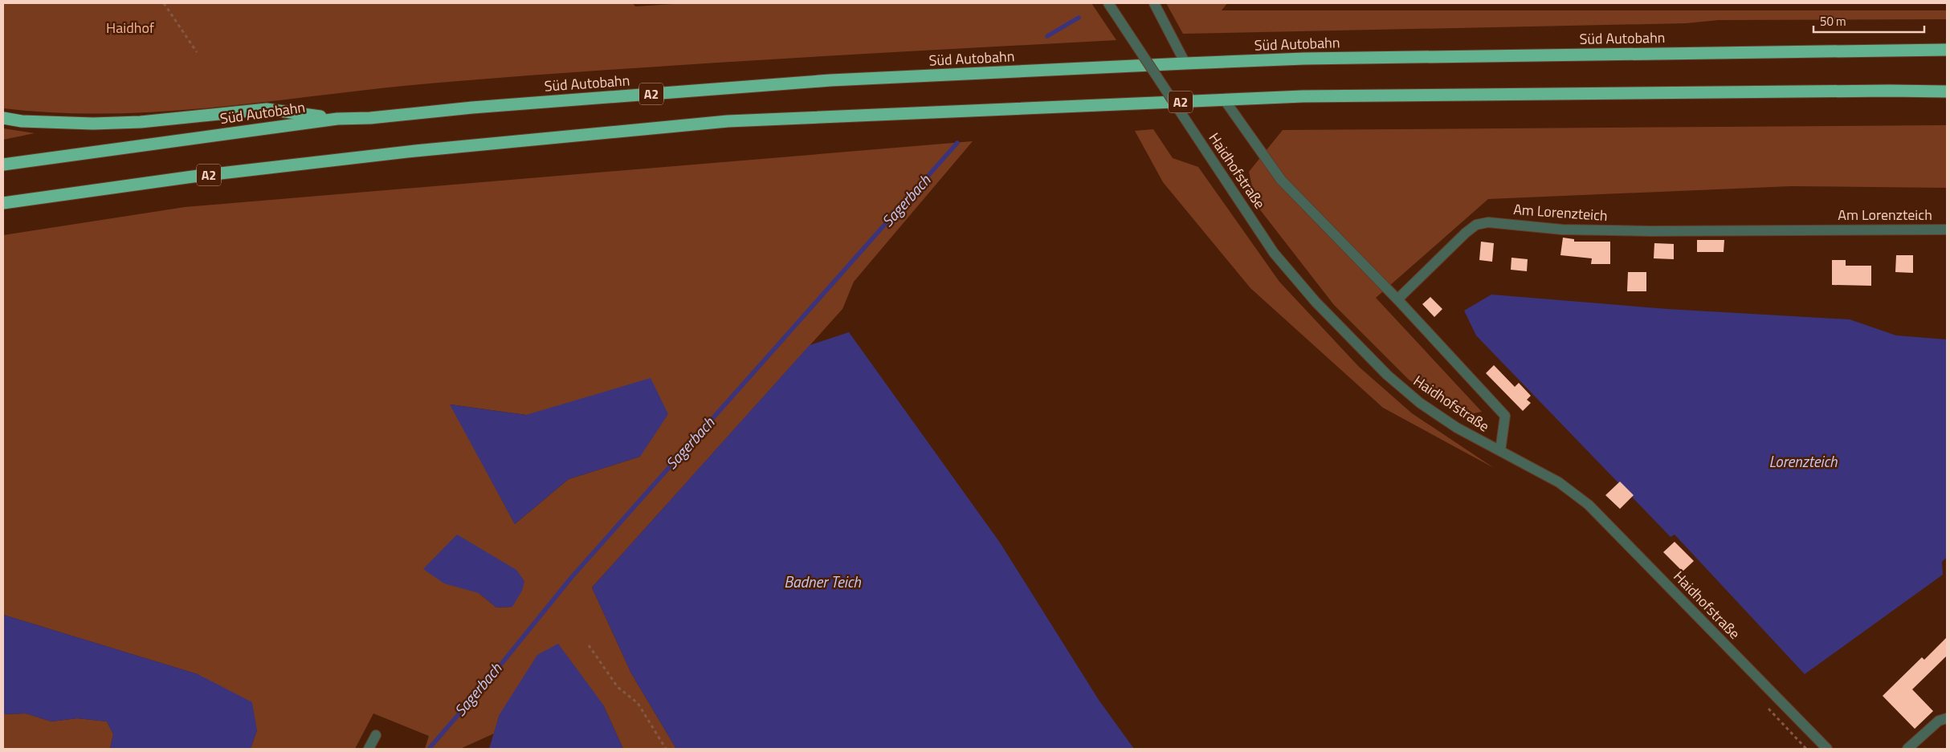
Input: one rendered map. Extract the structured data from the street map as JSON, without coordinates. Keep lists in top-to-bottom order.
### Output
{
  "streets": {
    "highway": ["Süd Autobahn", "A2"],
    "street": ["Haidhofstraße", "Am Lorenzteich"]
  },
  "water": ["Sagerbach", "Lorenzteich", "Badner Teich"],
  "parks": ["Haidhof"],
  "scale_bar": "50 m"
}
